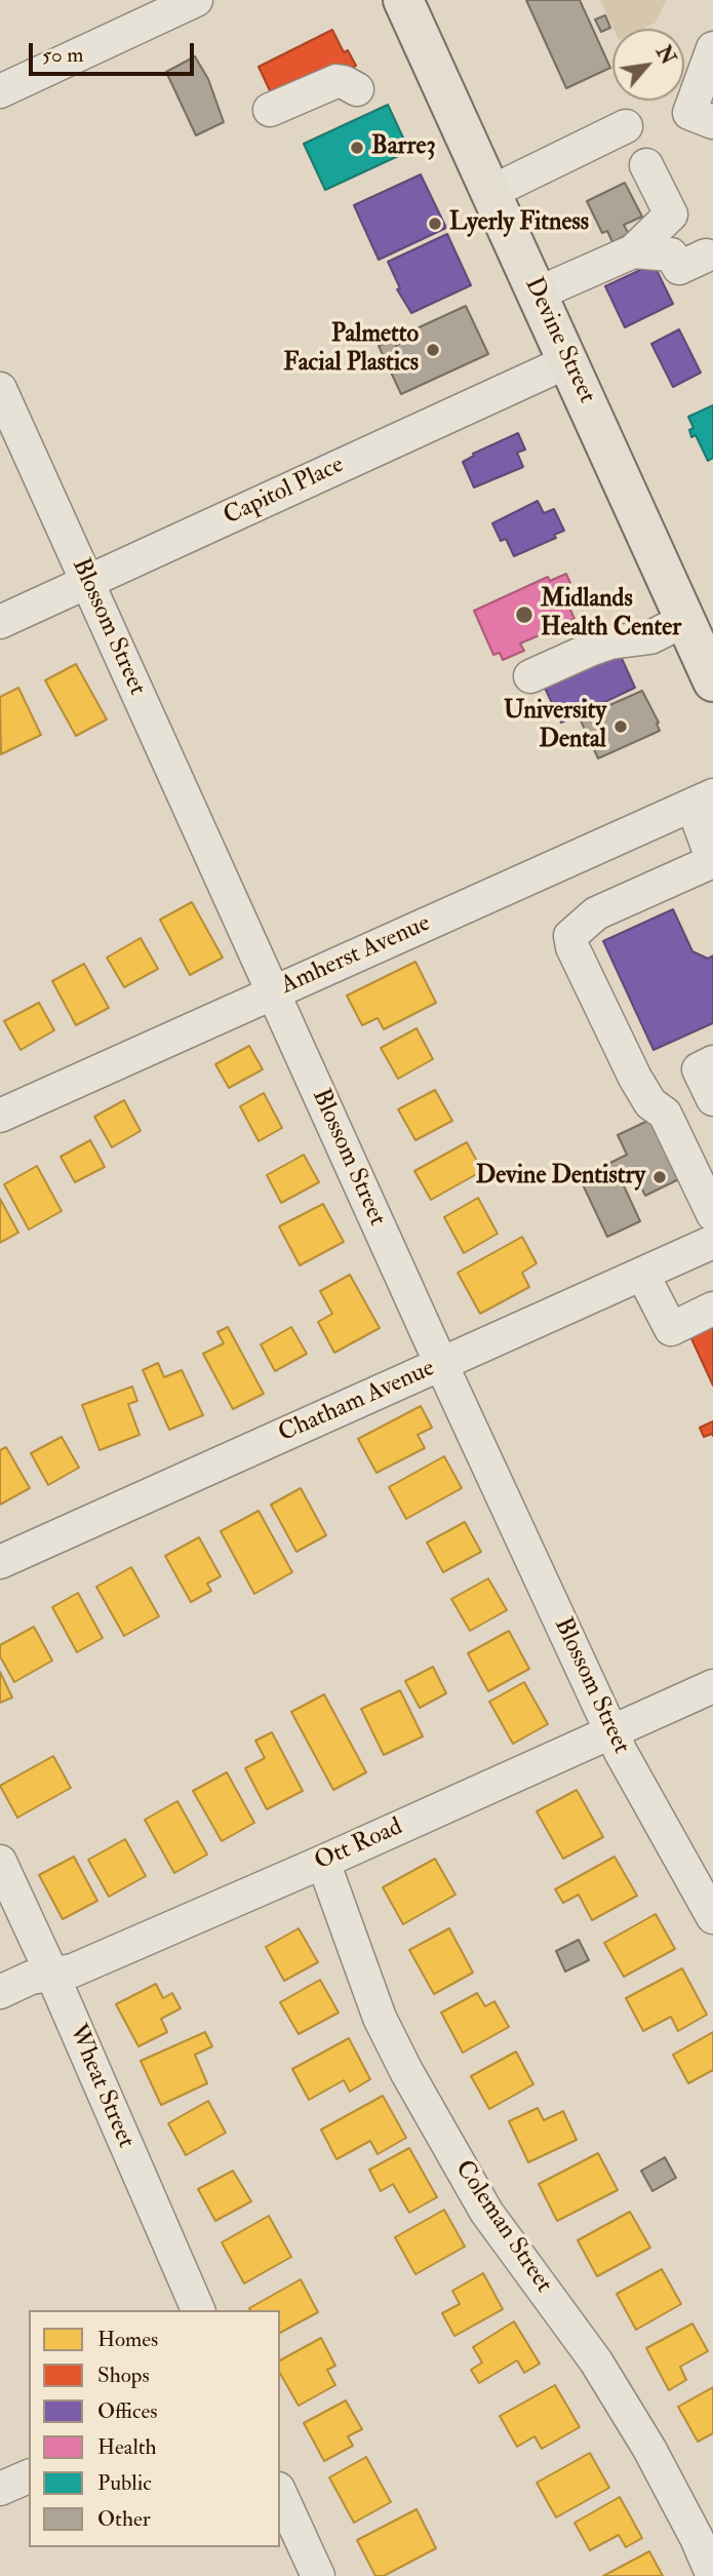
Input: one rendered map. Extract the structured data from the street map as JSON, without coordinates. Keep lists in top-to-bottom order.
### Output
{
  "streets": {
    "main road": ["Devine Street"],
    "street": [
      "Capitol Place",
      "Blossom Street",
      "Amherst Avenue",
      "Chatham Avenue",
      "Ott Road",
      "Wheat Street",
      "Coleman Street"
    ]
  },
  "crossings": [
    ["Devine Street", "Capitol Place"],
    ["Capitol Place", "Blossom Street"],
    ["Blossom Street", "Amherst Avenue"],
    ["Blossom Street", "Chatham Avenue"],
    ["Blossom Street", "Ott Road"],
    ["Ott Road", "Wheat Street"],
    ["Ott Road", "Coleman Street"]
  ],
  "places": [
    "Barre3",
    "Lyerly Fitness",
    "Palmetto Facial Plastics",
    "Midlands Health Center",
    "University Dental",
    "Devine Dentistry"
  ],
  "legend": [
    "Homes",
    "Shops",
    "Offices",
    "Health",
    "Public",
    "Other"
  ],
  "scale_bar": "50 m",
  "north": "top right"
}
